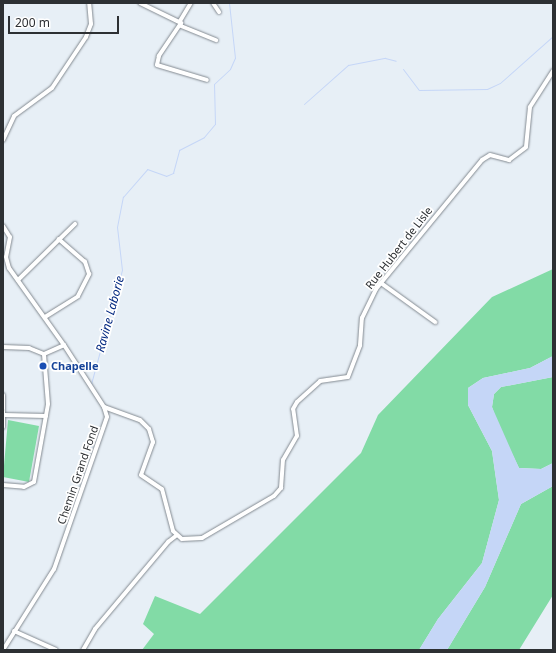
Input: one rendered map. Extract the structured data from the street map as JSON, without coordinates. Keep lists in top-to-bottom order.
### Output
{
  "streets": {
    "street": ["Rue Hubert de Lisle", "Chemin Grand Fond"]
  },
  "water": ["Ravine Laborie"],
  "places": ["Chapelle"],
  "scale_bar": "200 m"
}
